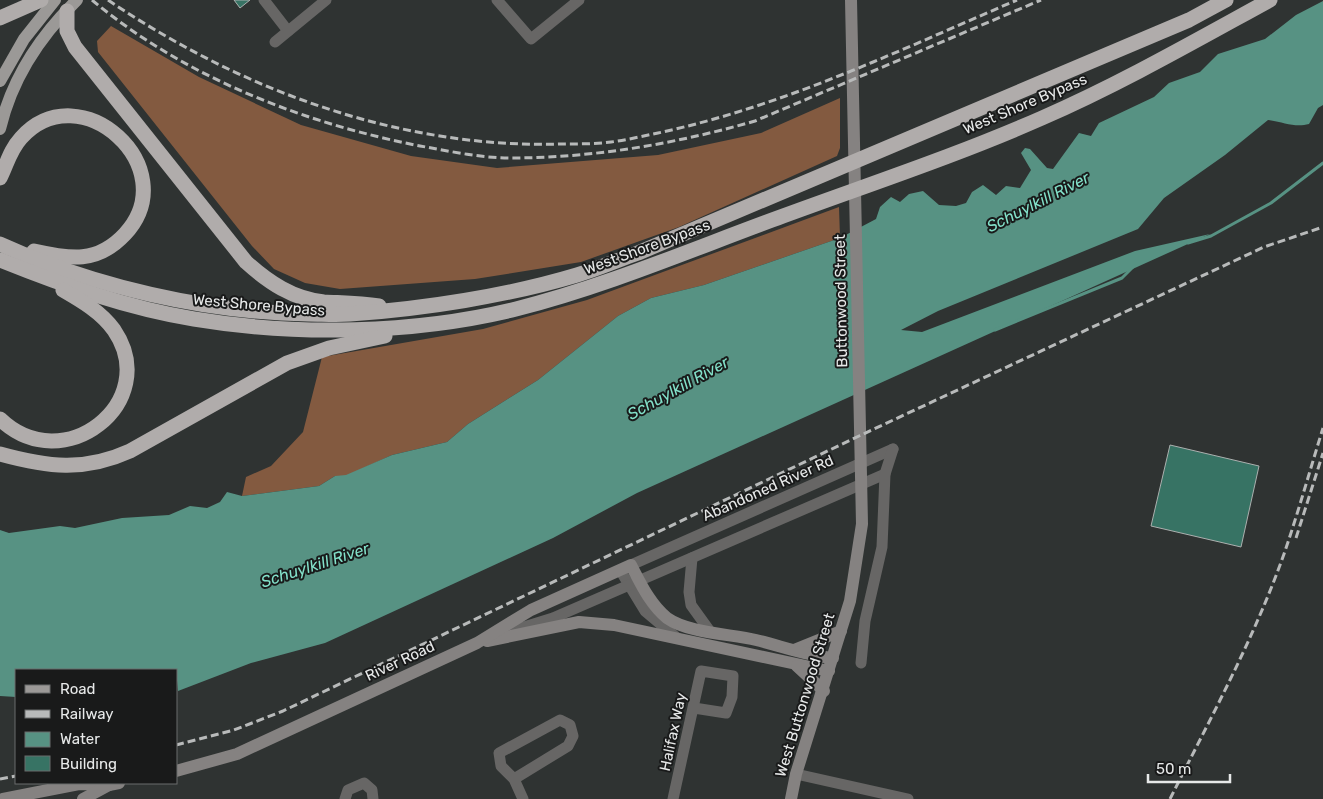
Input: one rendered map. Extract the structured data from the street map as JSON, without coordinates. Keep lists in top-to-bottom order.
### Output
{
  "streets": {
    "highway": ["West Shore Bypass"],
    "street": [
      "Buttonwood Street",
      "Abandoned River Rd",
      "River Road",
      "West Buttonwood Street",
      "Halifax Way"
    ]
  },
  "crossings": [
    ["Buttonwood Street", "West Buttonwood Street"],
    ["Abandoned River Rd", "River Road"]
  ],
  "water": ["Schuylkill River"],
  "legend": [
    "Road",
    "Railway",
    "Water",
    "Building"
  ],
  "scale_bar": "50 m"
}
